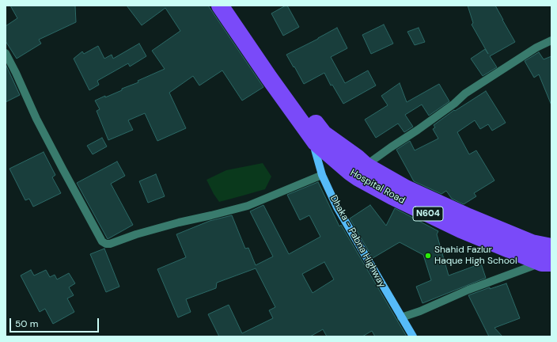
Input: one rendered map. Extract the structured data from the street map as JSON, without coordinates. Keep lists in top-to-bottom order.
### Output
{
  "streets": {
    "highway": ["Hospital Road", "N604", "Dhaka - Pabna Highway"]
  },
  "crossings": [
    ["Hospital Road", "N604"],
    ["Hospital Road", "Dhaka - Pabna Highway"],
    ["N604", "Dhaka - Pabna Highway"]
  ],
  "places": ["Shahid Fazlur Haque High School"],
  "scale_bar": "50 m"
}
